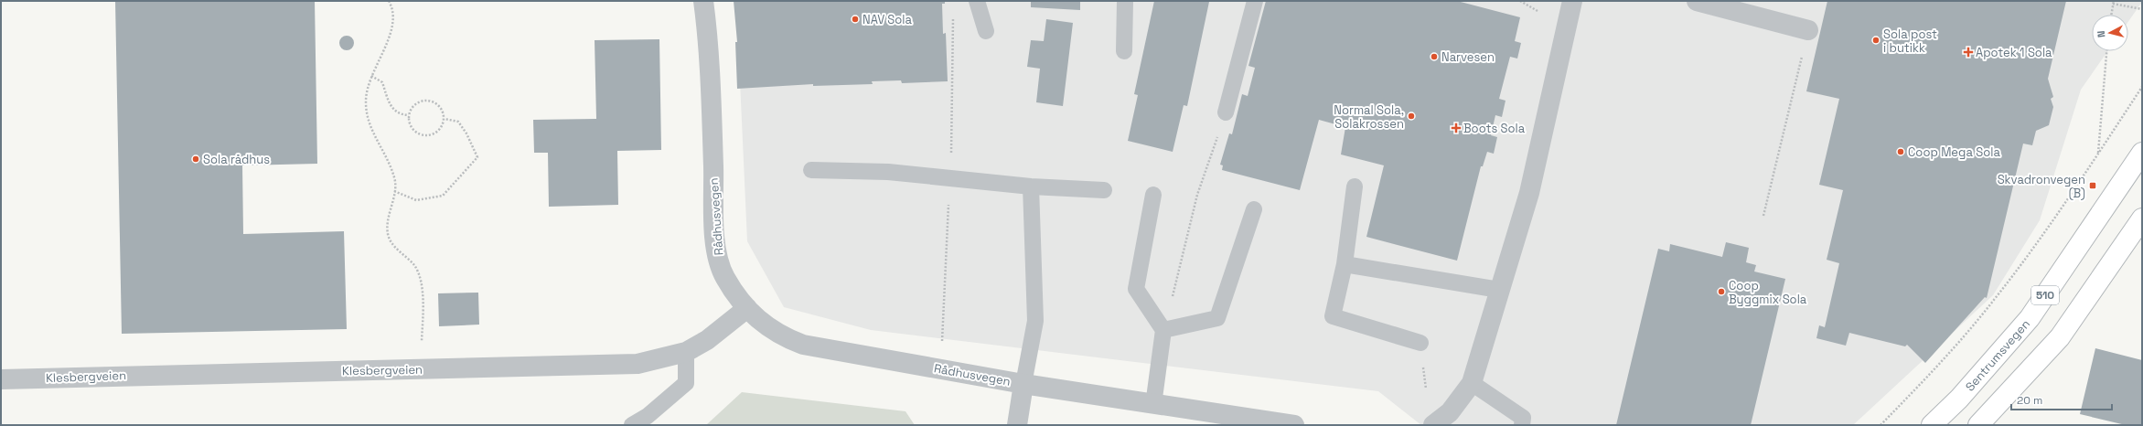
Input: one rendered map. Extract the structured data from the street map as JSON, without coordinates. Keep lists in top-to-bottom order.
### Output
{
  "streets": {
    "main road": ["510", "Sentrumsvegen"],
    "street": ["Rådhusvegen", "Klesbergveien"]
  },
  "crossings": [
    ["Rådhusvegen", "Klesbergveien"]
  ],
  "places": {
    "other": [
      "NAV Sola",
      "Sola post i butikk",
      "Narvesen",
      "Normal Sola, Solakrossen",
      "Coop Mega Sola",
      "Sola rådhus",
      "Coop Byggmix Sola"
    ],
    "health": ["Apotek 1 Sola", "Boots Sola"],
    "transit": ["Skvadronvegen (B)"]
  },
  "scale_bar": "20 m",
  "north": "left"
}
